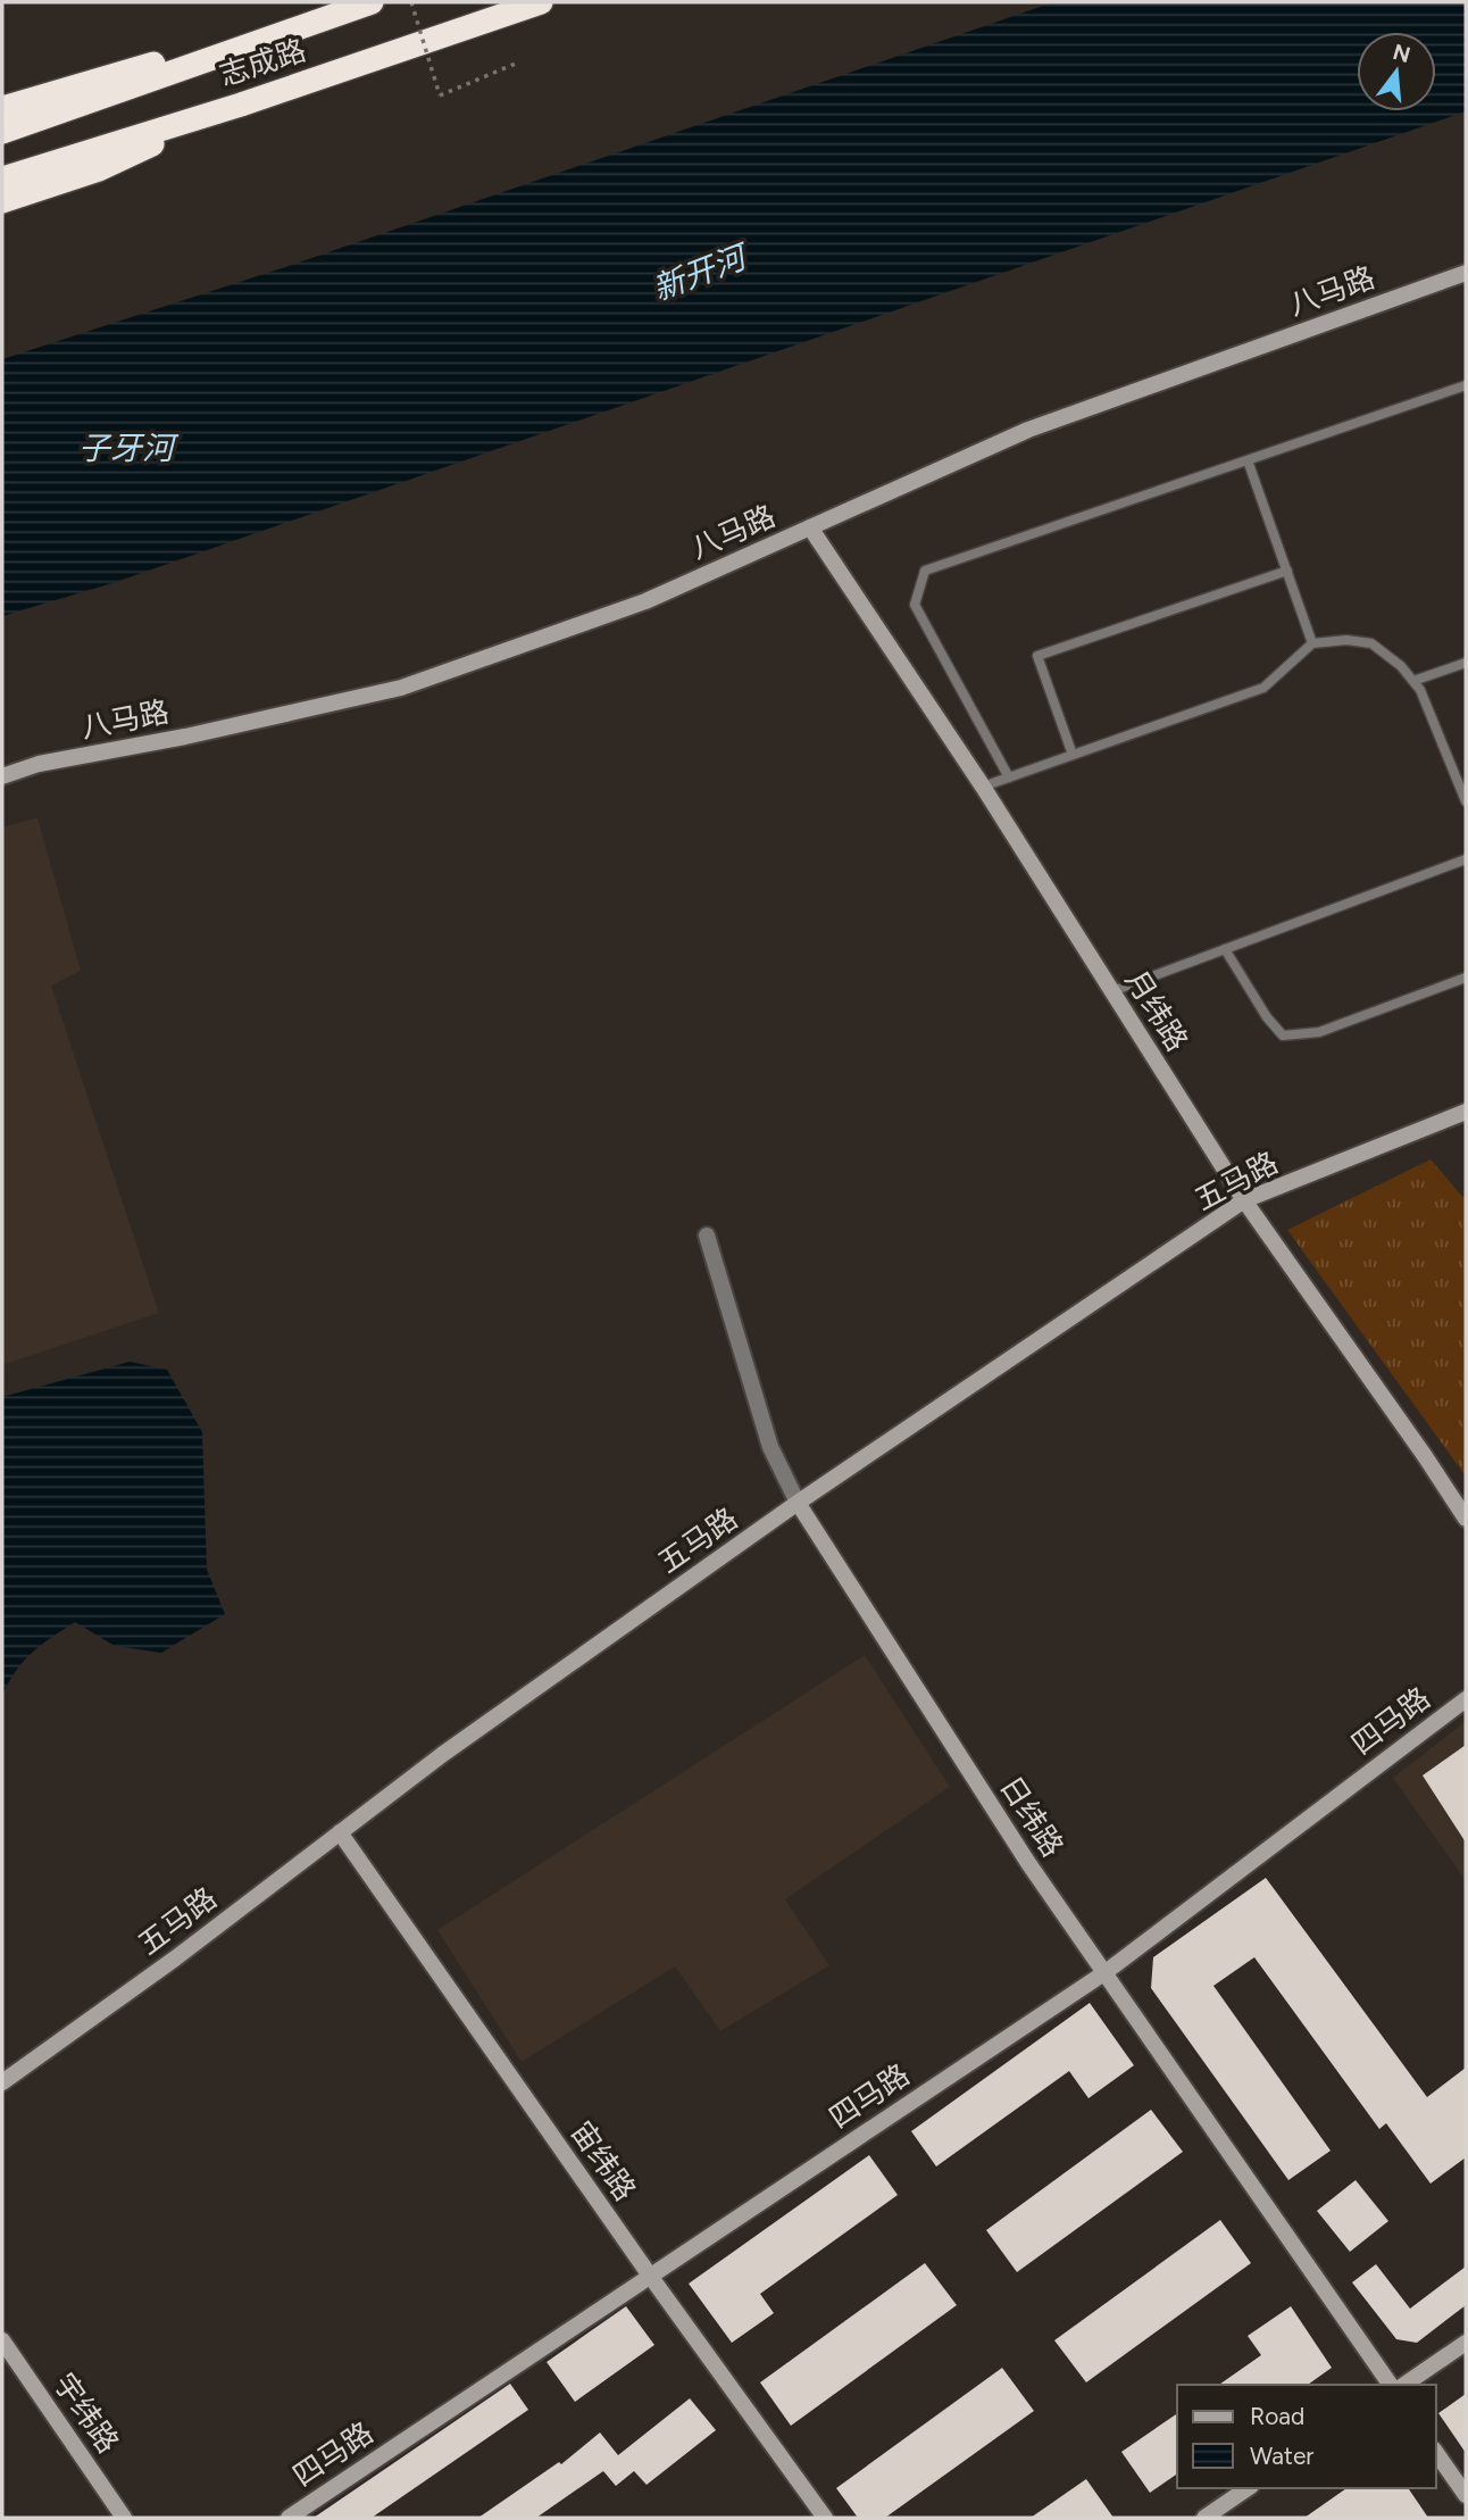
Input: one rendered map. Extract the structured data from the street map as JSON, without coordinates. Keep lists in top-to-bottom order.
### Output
{
  "streets": {
    "highway": ["志成路"],
    "street": [
      "八马路",
      "月纬路",
      "五马路",
      "四马路",
      "日纬路",
      "宙纬路",
      "宇纬路"
    ]
  },
  "crossings": [
    ["八马路", "月纬路"],
    ["月纬路", "五马路"],
    ["五马路", "日纬路"],
    ["五马路", "宙纬路"],
    ["四马路", "日纬路"],
    ["四马路", "宙纬路"]
  ],
  "water": ["新开河", "子牙河"],
  "legend": ["Road", "Water"],
  "north": "top"
}
